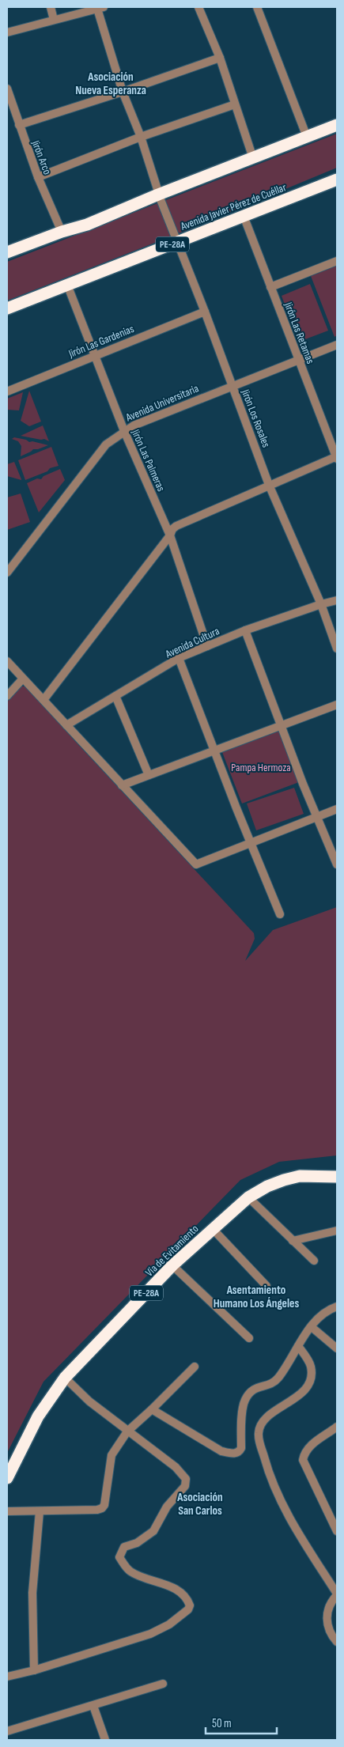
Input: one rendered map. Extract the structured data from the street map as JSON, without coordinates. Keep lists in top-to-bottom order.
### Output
{
  "streets": {
    "highway": ["Avenida Javier Pérez de Cuéllar", "PE-28A", "Vía de Evitamiento"],
    "street": [
      "Jirón Arco",
      "Jirón Las Retamas",
      "Jirón Las Gardenias",
      "Avenida Universitaria",
      "Jirón Los Rosales",
      "Jirón Las Palmeras",
      "Avenida Cultura"
    ]
  },
  "crossings": [
    ["Avenida Javier Pérez de Cuéllar", "Jirón Las Retamas"],
    ["Avenida Javier Pérez de Cuéllar", "Jirón Los Rosales"],
    ["Avenida Javier Pérez de Cuéllar", "Jirón Las Palmeras"],
    ["Jirón Las Retamas", "Avenida Universitaria"],
    ["Jirón Las Gardenias", "Jirón Los Rosales"],
    ["Jirón Las Gardenias", "Jirón Las Palmeras"],
    ["Avenida Universitaria", "Jirón Los Rosales"],
    ["Avenida Universitaria", "Jirón Las Palmeras"],
    ["Jirón Los Rosales", "Avenida Cultura"],
    ["Jirón Las Palmeras", "Avenida Cultura"]
  ],
  "districts": ["Asociación Nueva Esperanza", "Asentamiento Humano Los Ángeles", "Asociación San Carlos"],
  "parks": ["Pampa Hermoza"],
  "scale_bar": "50 m"
}
